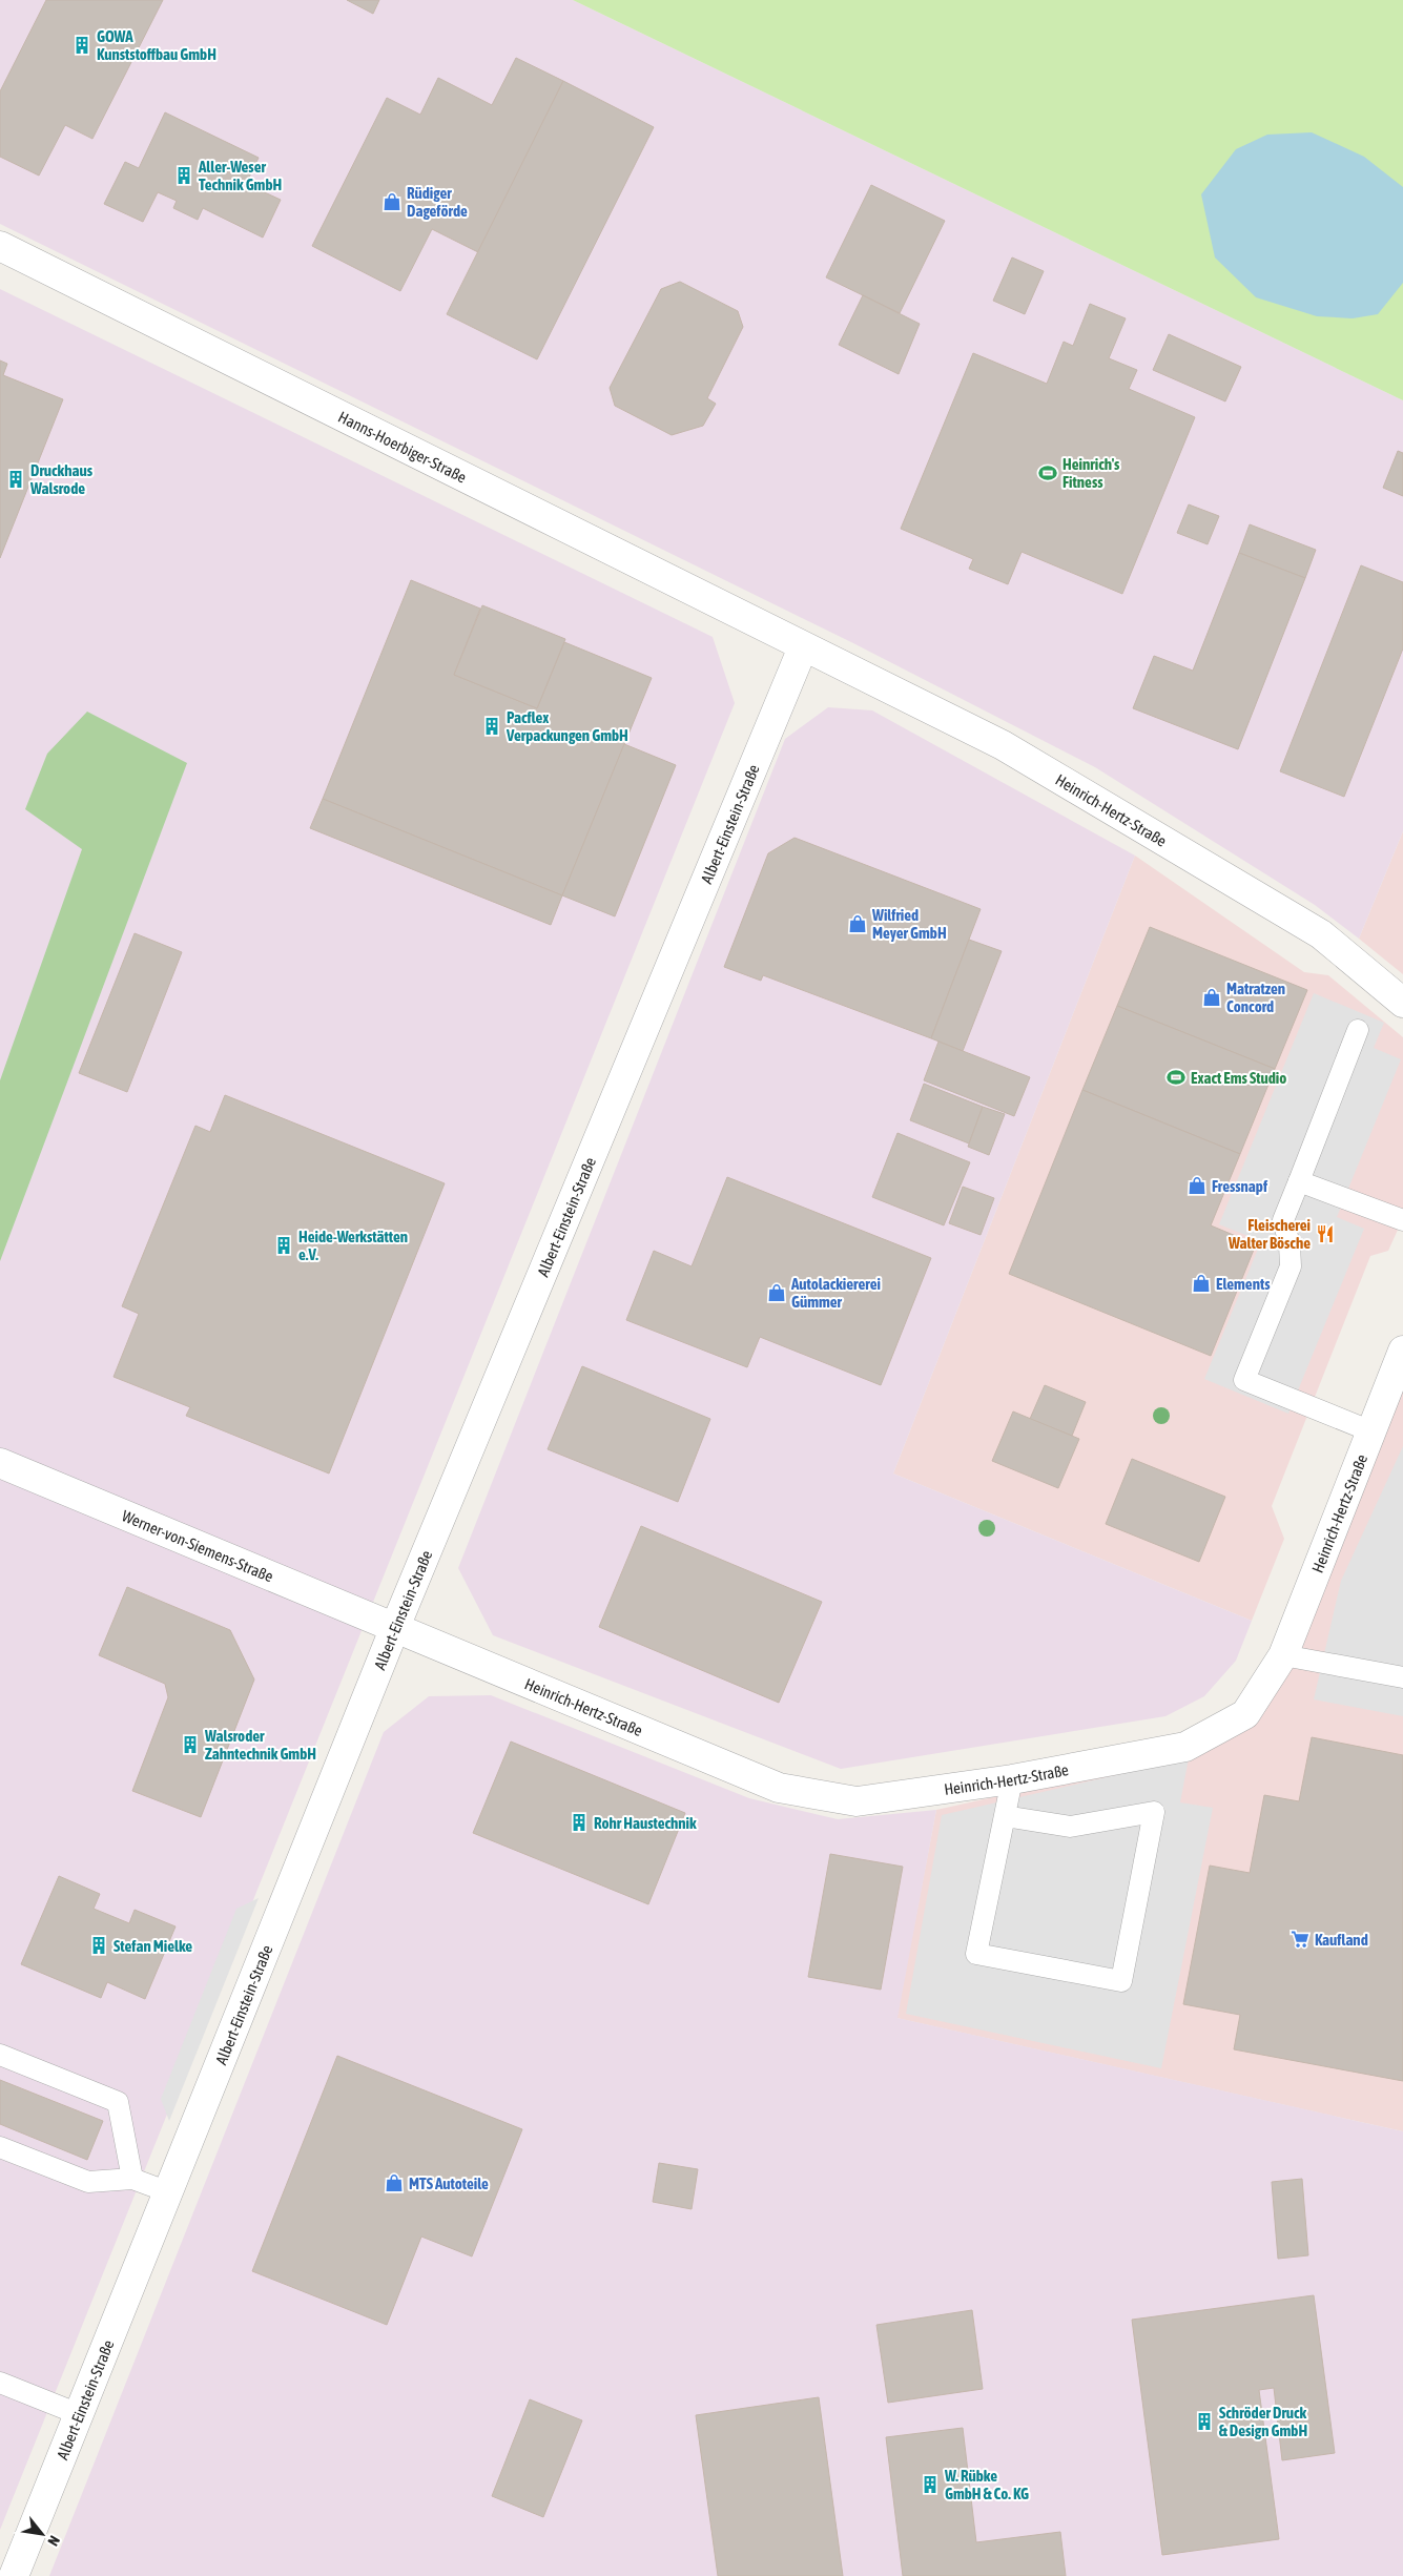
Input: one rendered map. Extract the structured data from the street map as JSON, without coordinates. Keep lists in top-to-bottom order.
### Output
{
  "streets": {
    "street": [
      "Hanns-Hoerbiger-Straße",
      "Heinrich-Hertz-Straße",
      "Albert-Einstein-Straße",
      "Werner-von-Siemens-Straße"
    ]
  },
  "crossings": [
    ["Hanns-Hoerbiger-Straße", "Heinrich-Hertz-Straße"],
    ["Hanns-Hoerbiger-Straße", "Albert-Einstein-Straße"],
    ["Heinrich-Hertz-Straße", "Albert-Einstein-Straße"],
    ["Heinrich-Hertz-Straße", "Werner-von-Siemens-Straße"],
    ["Albert-Einstein-Straße", "Werner-von-Siemens-Straße"]
  ],
  "places": {
    "building": [
      "GOWA Kunststoffbau GmbH",
      "Aller-Weser Technik GmbH",
      "Druckhaus Walsrode",
      "Pacflex Verpackungen GmbH",
      "Heide-Werkstätten e.V.",
      "Walsroder Zahntechnik GmbH",
      "Rohr Haustechnik",
      "Stefan Mielke",
      "Schröder Druck & Design GmbH",
      "W. Rübke GmbH & Co. KG"
    ],
    "shop": [
      "Rüdiger Dageförde",
      "Wilfried Meyer GmbH",
      "Matratzen Concord",
      "Fressnapf",
      "Elements",
      "Autolackiererei Gümmer",
      "MTS Autoteile"
    ],
    "sports": ["Heinrich's Fitness", "Exact Ems Studio"],
    "restaurant": ["Fleischerei Walter Bösche"],
    "supermarket": ["Kaufland"]
  },
  "north": "bottom right"
}
